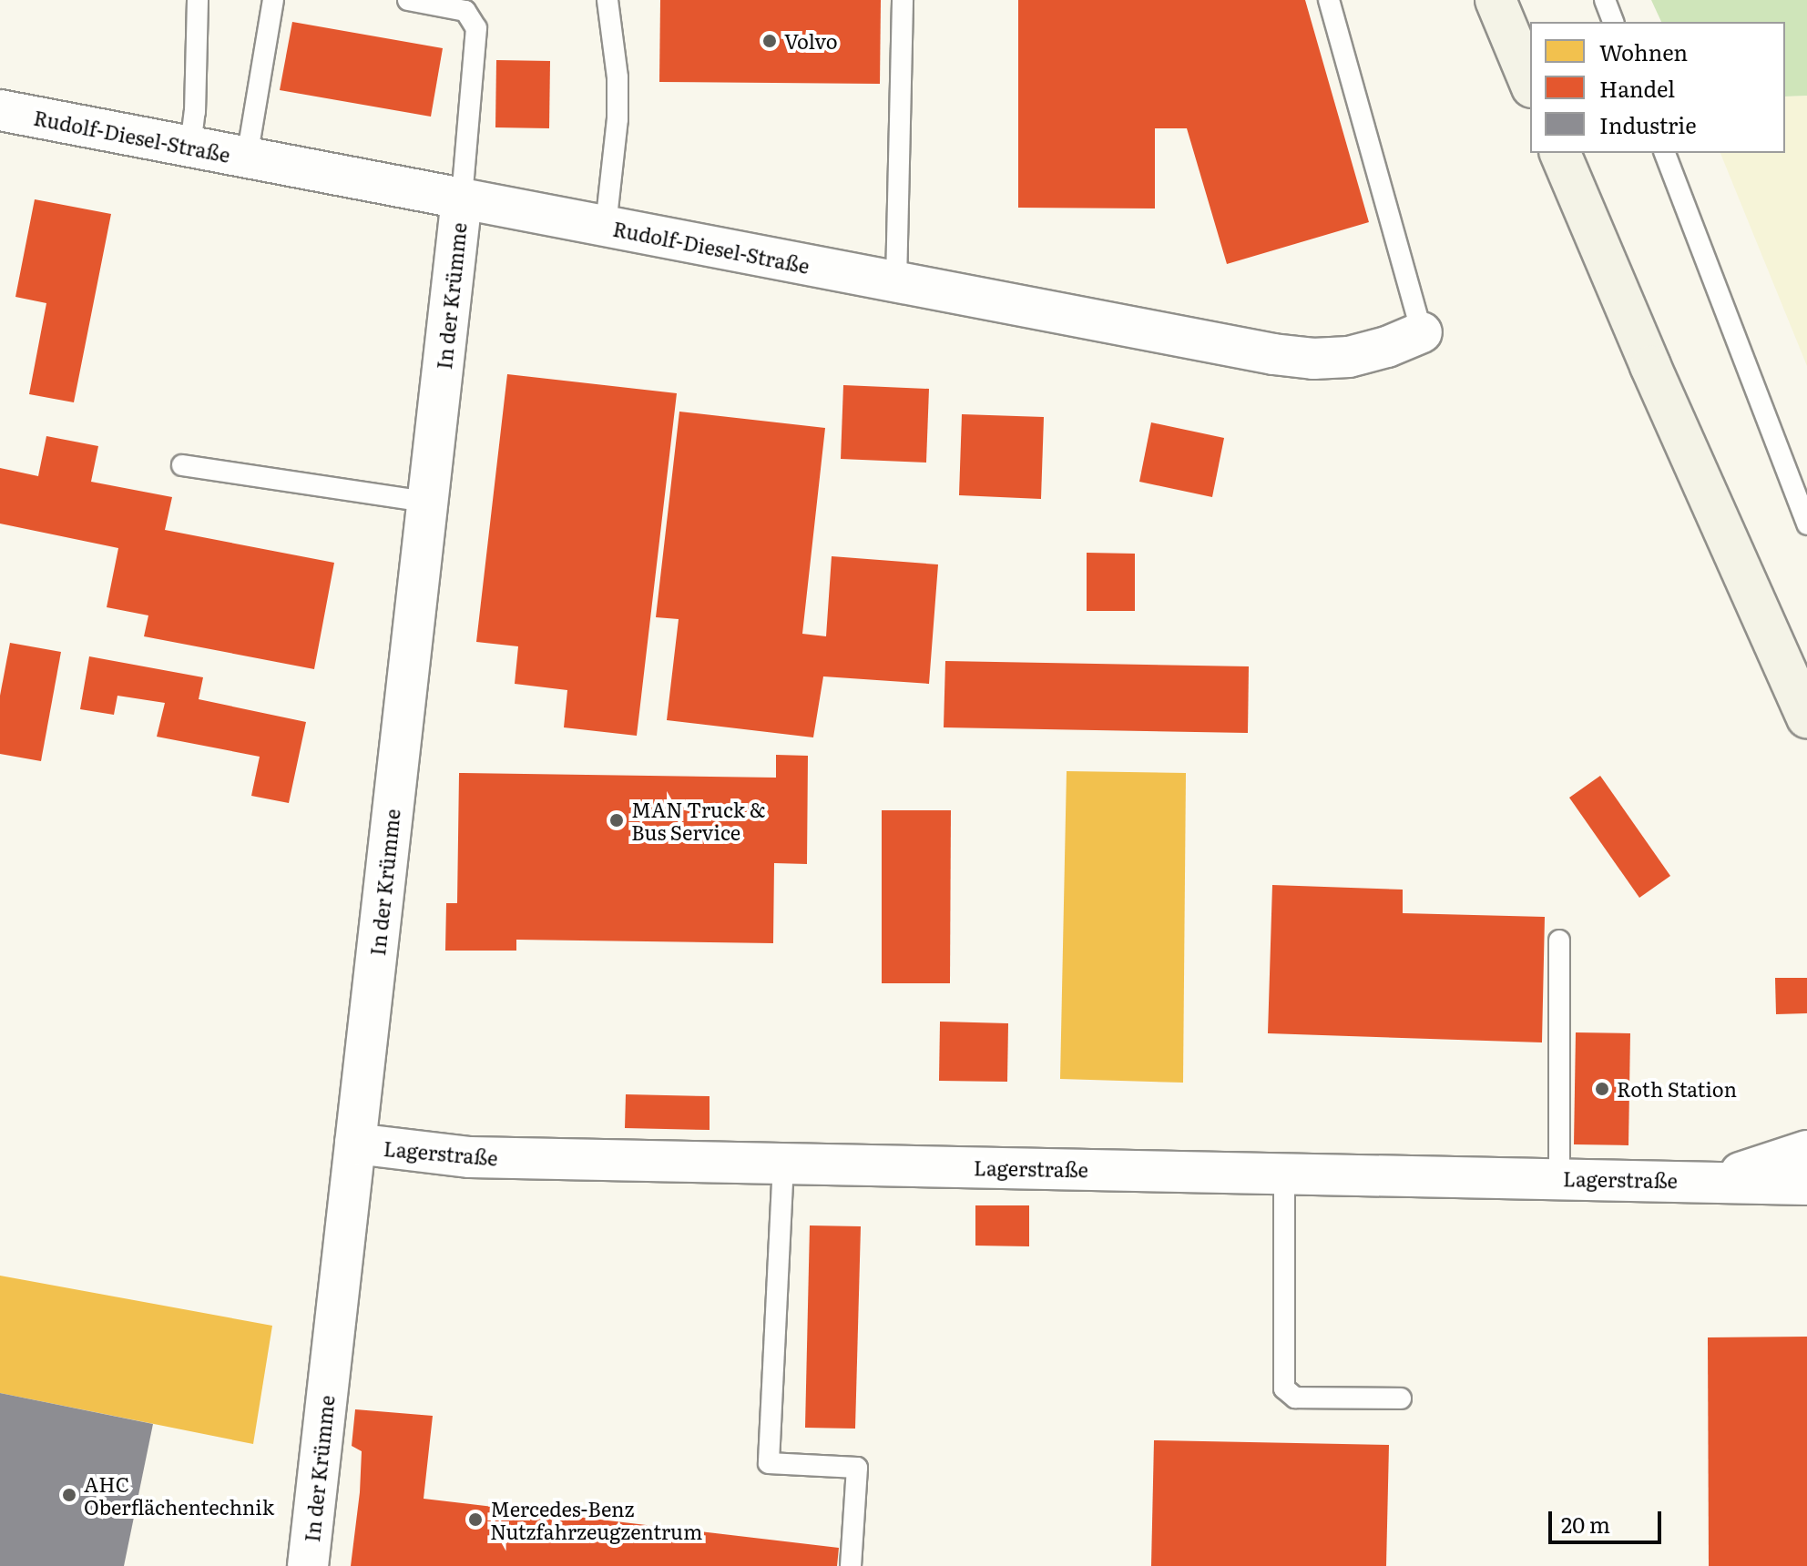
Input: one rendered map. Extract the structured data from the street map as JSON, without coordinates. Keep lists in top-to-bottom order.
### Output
{
  "streets": {
    "street": ["Rudolf-Diesel-Straße", "In der Krümme", "Lagerstraße"]
  },
  "crossings": [
    ["Rudolf-Diesel-Straße", "In der Krümme"],
    ["In der Krümme", "Lagerstraße"]
  ],
  "places": [
    "Volvo",
    "MAN Truck & Bus Service",
    "Roth Station",
    "AHC Oberflächentechnik",
    "Mercedes-Benz Nutzfahrzeugzentrum"
  ],
  "legend": ["Wohnen", "Handel", "Industrie"],
  "scale_bar": "20 m"
}
